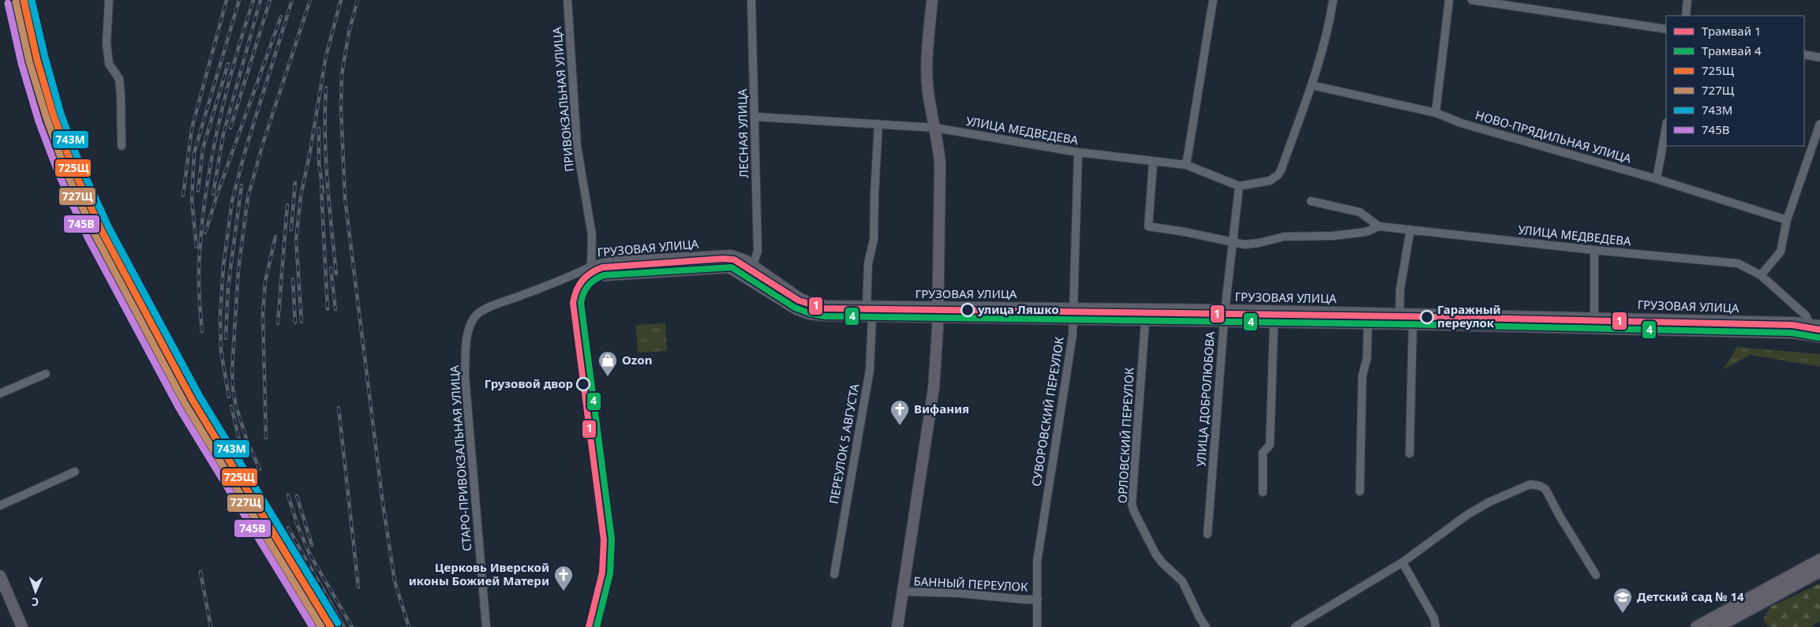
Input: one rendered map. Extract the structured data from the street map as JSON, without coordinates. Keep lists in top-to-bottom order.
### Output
{
  "streets": {
    "street": [
      "ПРИВОКЗАЛЬНАЯ УЛИЦА",
      "УЛИЦА МЕДВЕДЕВА",
      "ЛЕСНАЯ УЛИЦА",
      "НОВО-ПРЯДИЛЬНАЯ УЛИЦА",
      "ГРУЗОВАЯ УЛИЦА",
      "УЛИЦА ДОБРОЛЮБОВА",
      "СУВОРОВСКИЙ ПЕРЕУЛОК",
      "ОРЛОВСКИЙ ПЕРЕУЛОК",
      "ПЕРЕУЛОК 5 АВГУСТА",
      "СТАРО-ПРИВОКЗАЛЬНАЯ УЛИЦА",
      "БАННЫЙ ПЕРЕУЛОК"
    ]
  },
  "crossings": [
    ["ПРИВОКЗАЛЬНАЯ УЛИЦА", "ГРУЗОВАЯ УЛИЦА"],
    ["ПРИВОКЗАЛЬНАЯ УЛИЦА", "СТАРО-ПРИВОКЗАЛЬНАЯ УЛИЦА"],
    ["УЛИЦА МЕДВЕДЕВА", "ЛЕСНАЯ УЛИЦА"],
    ["УЛИЦА МЕДВЕДЕВА", "ГРУЗОВАЯ УЛИЦА"],
    ["УЛИЦА МЕДВЕДЕВА", "УЛИЦА ДОБРОЛЮБОВА"],
    ["УЛИЦА МЕДВЕДЕВА", "СУВОРОВСКИЙ ПЕРЕУЛОК"],
    ["ЛЕСНАЯ УЛИЦА", "ГРУЗОВАЯ УЛИЦА"],
    ["ГРУЗОВАЯ УЛИЦА", "УЛИЦА ДОБРОЛЮБОВА"],
    ["ГРУЗОВАЯ УЛИЦА", "СУВОРОВСКИЙ ПЕРЕУЛОК"],
    ["ГРУЗОВАЯ УЛИЦА", "ОРЛОВСКИЙ ПЕРЕУЛОК"],
    ["ГРУЗОВАЯ УЛИЦА", "ПЕРЕУЛОК 5 АВГУСТА"],
    ["ГРУЗОВАЯ УЛИЦА", "СТАРО-ПРИВОКЗАЛЬНАЯ УЛИЦА"],
    ["СУВОРОВСКИЙ ПЕРЕУЛОК", "БАННЫЙ ПЕРЕУЛОК"]
  ],
  "places": {
    "other": ["улица Ляшко", "Гаражный переулок", "Грузовой двор"],
    "shop": ["Ozon"],
    "church": ["Вифания", "Церковь Иверской иконы Божией Матери"],
    "school or university": ["Детский сад № 14"]
  },
  "lines": [
    "transit line 725Щ",
    "transit line 743М",
    "transit line 727Щ",
    "transit line 745В",
    "tram line 1",
    "tram line 4"
  ],
  "legend": [
    "Трамвай 1",
    "Трамвай 4",
    "725Щ",
    "727Щ",
    "743М",
    "745В"
  ],
  "north": "bottom"
}
